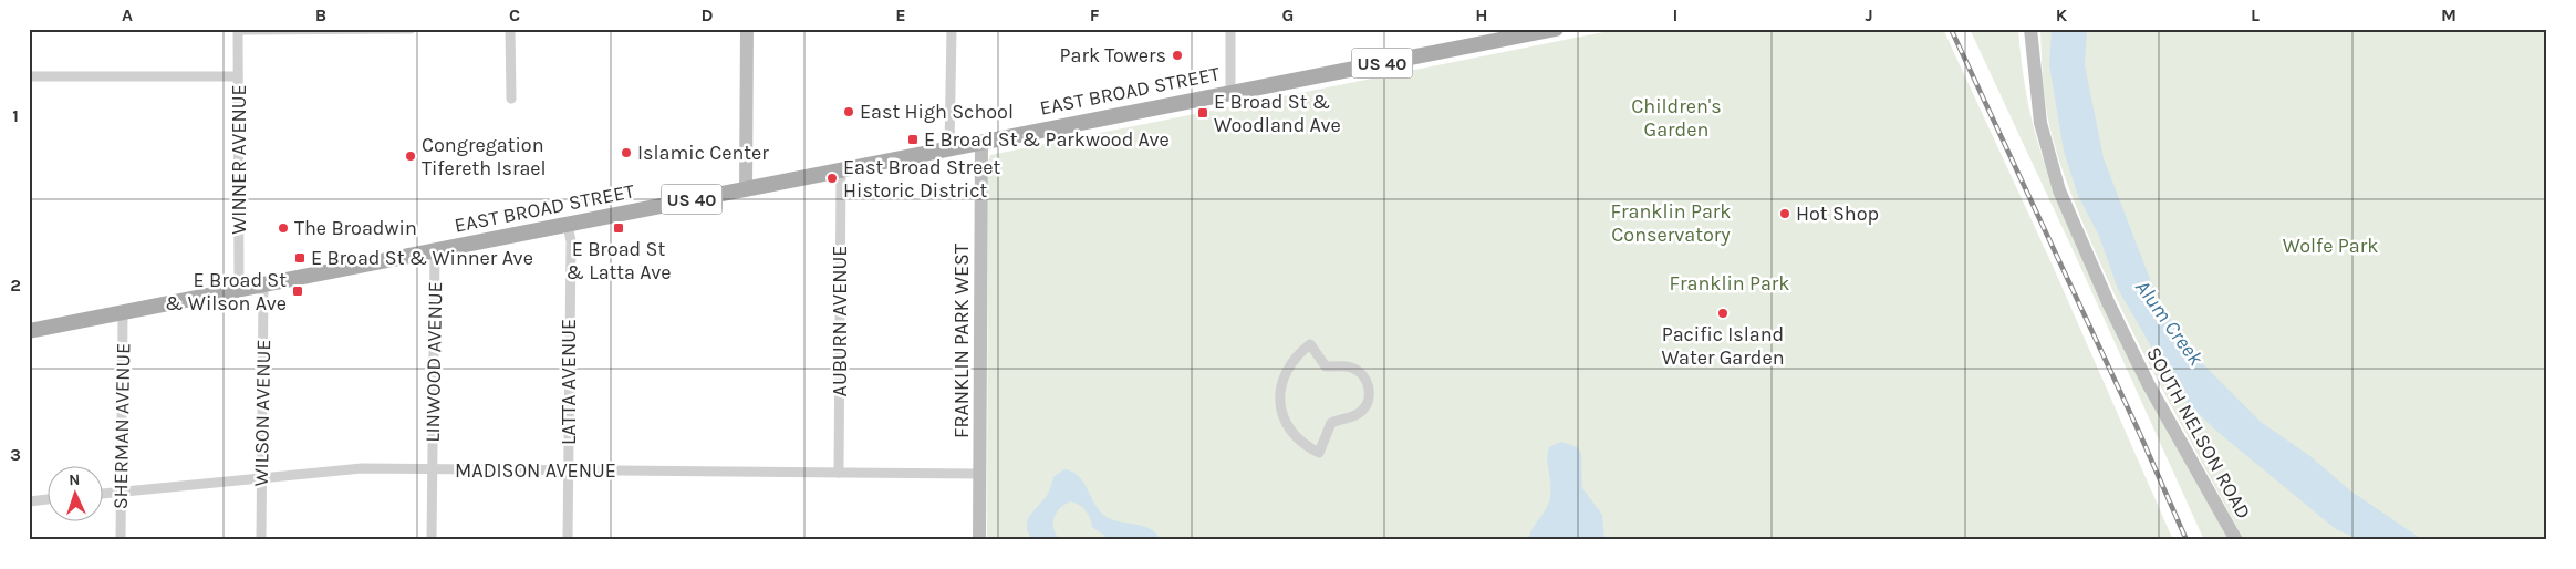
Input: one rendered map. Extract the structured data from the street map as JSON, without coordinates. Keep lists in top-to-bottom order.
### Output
{
  "streets": {
    "main road": [
      "US 40",
      "EAST BROAD STREET",
      "FRANKLIN PARK WEST",
      "SOUTH NELSON ROAD"
    ],
    "street": [
      "WINNER AVENUE",
      "AUBURN AVENUE",
      "LINWOOD AVENUE",
      "LATTA AVENUE",
      "WILSON AVENUE",
      "SHERMAN AVENUE",
      "MADISON AVENUE"
    ]
  },
  "crossings": [
    ["EAST BROAD STREET", "WINNER AVENUE"],
    ["EAST BROAD STREET", "AUBURN AVENUE"],
    ["EAST BROAD STREET", "FRANKLIN PARK WEST"],
    ["EAST BROAD STREET", "LINWOOD AVENUE"],
    ["EAST BROAD STREET", "LATTA AVENUE"],
    ["EAST BROAD STREET", "WILSON AVENUE"],
    ["EAST BROAD STREET", "SHERMAN AVENUE"],
    ["AUBURN AVENUE", "MADISON AVENUE"],
    ["FRANKLIN PARK WEST", "MADISON AVENUE"],
    ["LINWOOD AVENUE", "MADISON AVENUE"],
    ["LATTA AVENUE", "MADISON AVENUE"],
    ["WILSON AVENUE", "MADISON AVENUE"],
    ["SHERMAN AVENUE", "MADISON AVENUE"]
  ],
  "water": ["Alum Creek"],
  "parks": [
    "Children's Garden",
    "Franklin Park Conservatory",
    "Wolfe Park",
    "Franklin Park"
  ],
  "places": {
    "other": [
      "Park Towers",
      "East High School",
      "Islamic Center",
      "Congregation Tifereth Israel",
      "East Broad Street Historic District",
      "Hot Shop",
      "The Broadwin",
      "Pacific Island Water Garden"
    ],
    "transit": [
      "E Broad St & Woodland Ave",
      "E Broad St & Parkwood Ave",
      "E Broad St & Latta Ave",
      "E Broad St & Winner Ave",
      "E Broad St & Wilson Ave"
    ]
  },
  "north": "top",
  "grid": {
    "columns": [
      "A",
      "B",
      "C",
      "D",
      "E",
      "F",
      "G",
      "H",
      "I",
      "J",
      "K",
      "L",
      "M"
    ],
    "rows": ["1", "2", "3"]
  }
}
